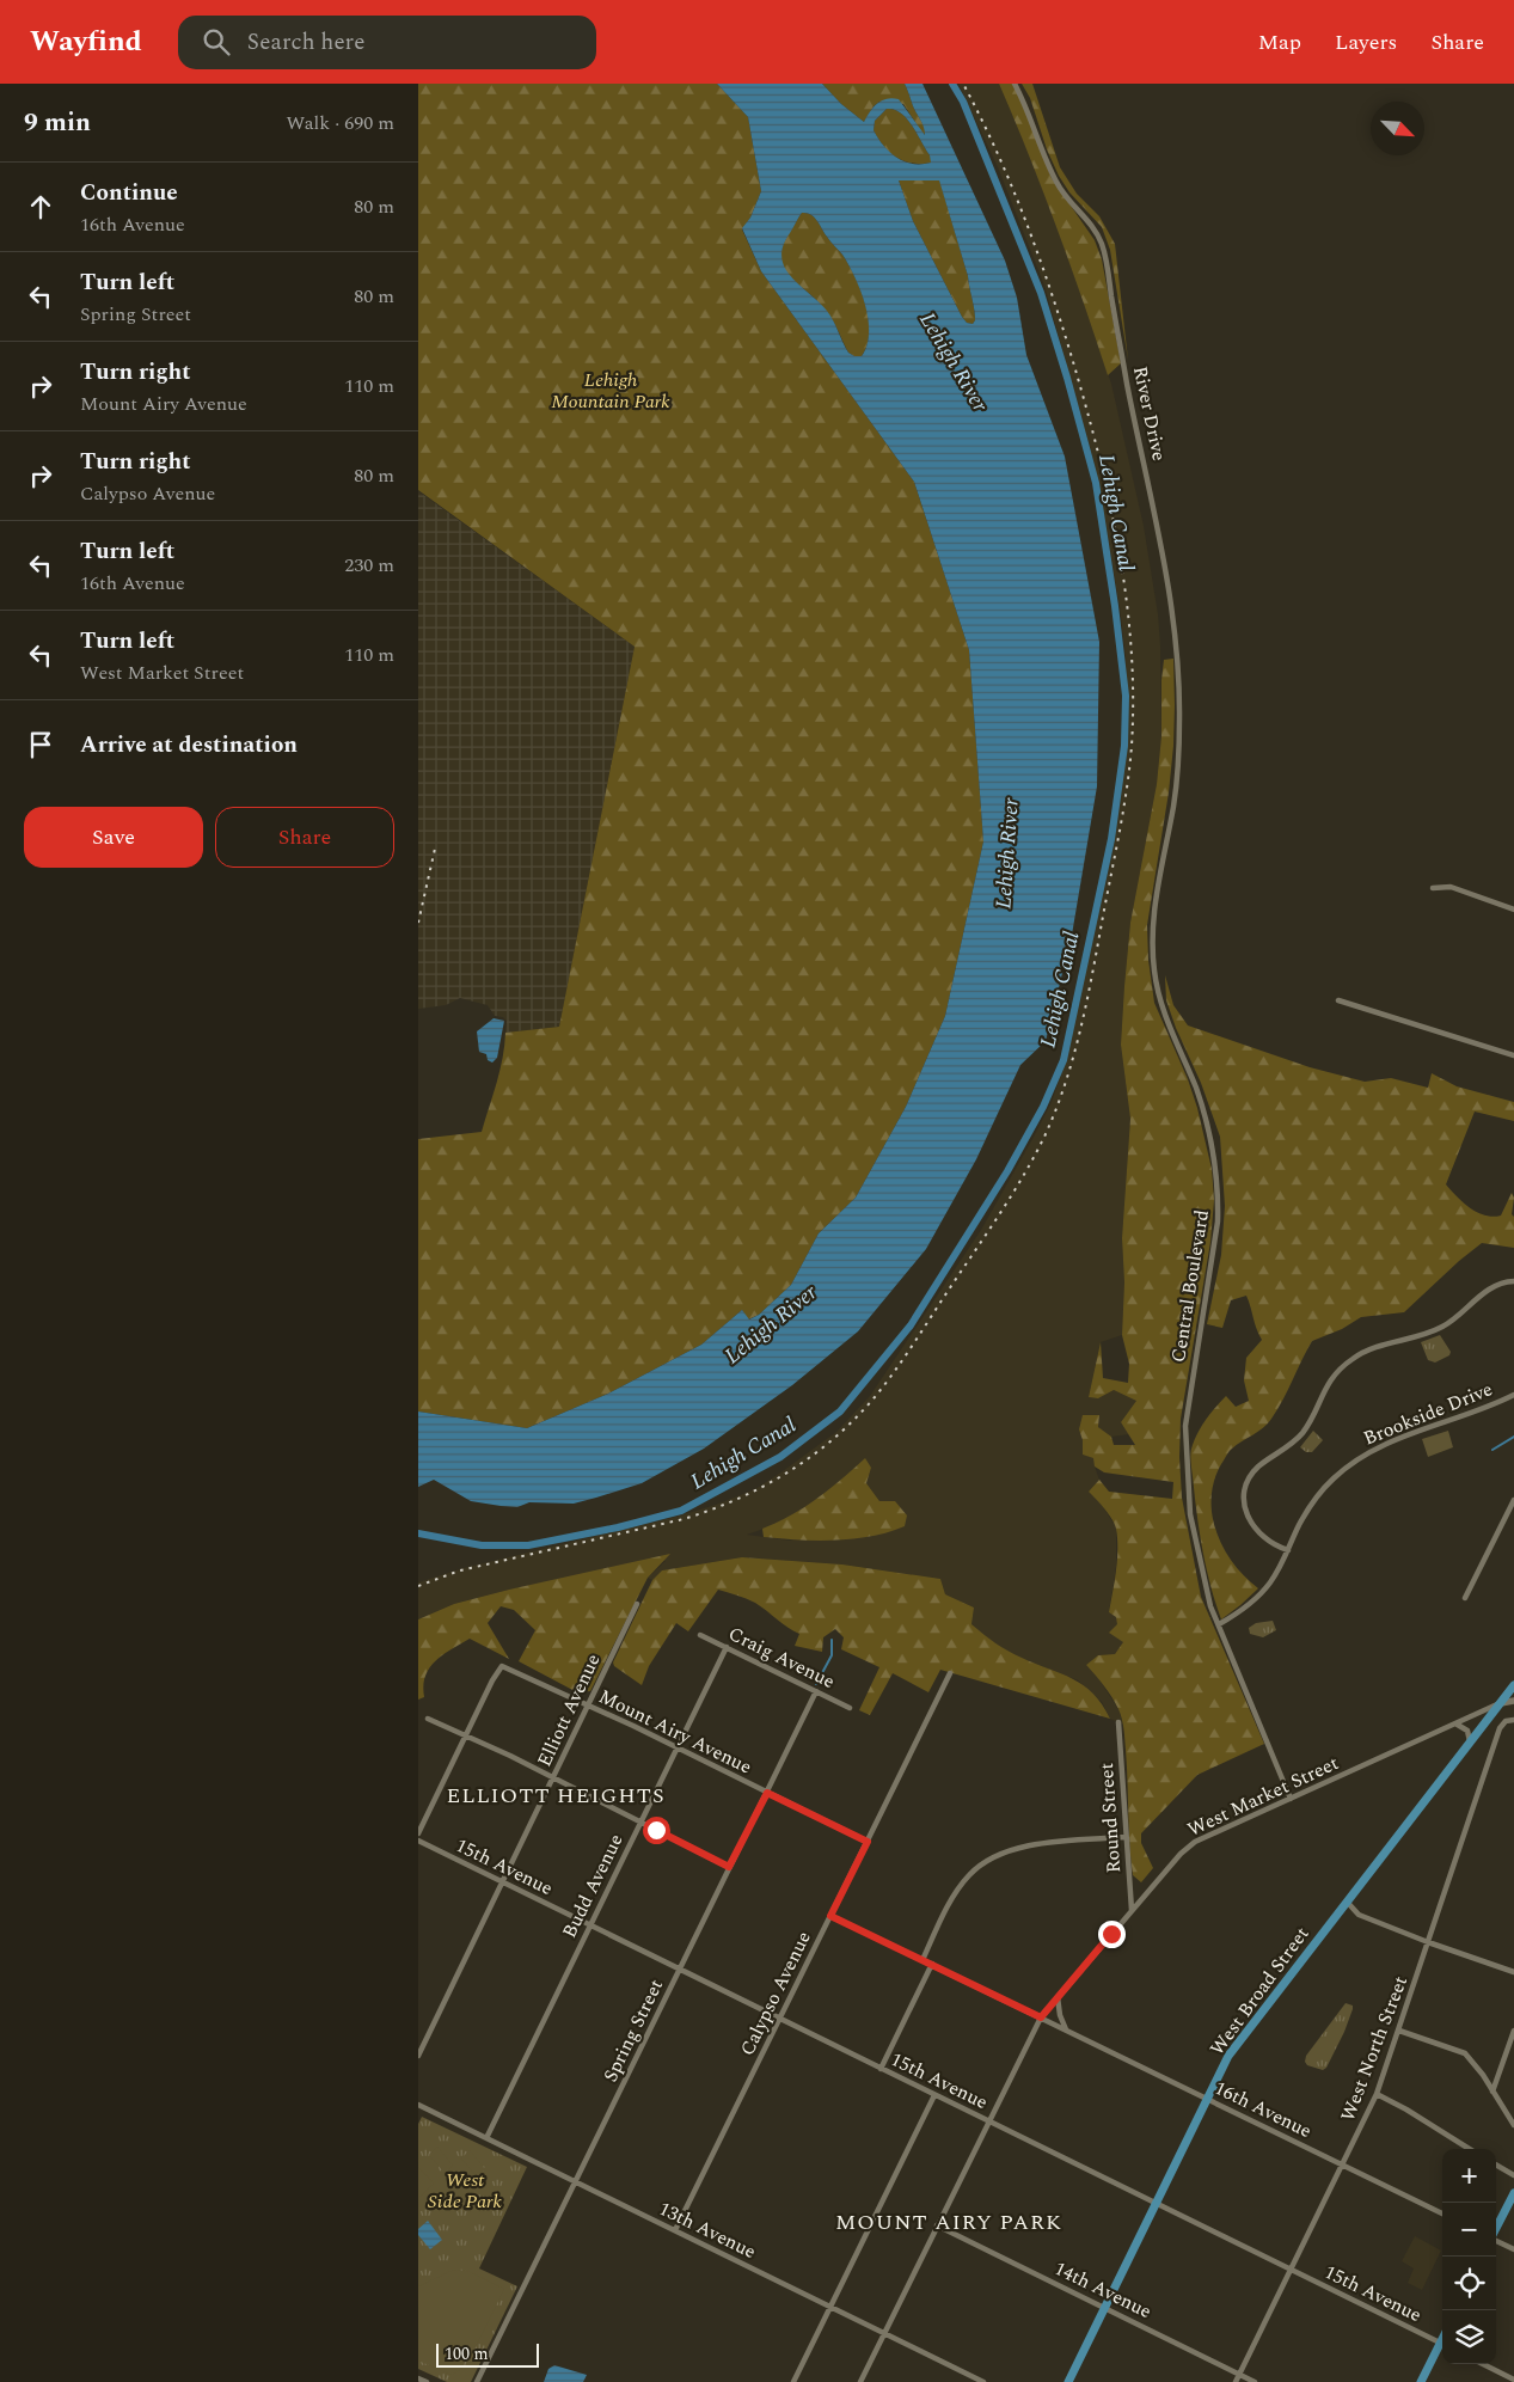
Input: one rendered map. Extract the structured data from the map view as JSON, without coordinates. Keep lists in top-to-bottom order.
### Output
{
  "streets": {
    "main road": ["West Broad Street"],
    "street": [
      "River Drive",
      "Central Boulevard",
      "Brookside Drive",
      "Craig Avenue",
      "Elliott Avenue",
      "Mount Airy Avenue",
      "West Market Street",
      "Round Street",
      "15th Avenue",
      "Budd Avenue",
      "Calypso Avenue",
      "Spring Street",
      "West North Street",
      "16th Avenue",
      "13th Avenue",
      "14th Avenue"
    ]
  },
  "crossings": [
    ["River Drive", "Central Boulevard"],
    ["Central Boulevard", "Brookside Drive"],
    ["Central Boulevard", "West Market Street"],
    ["Craig Avenue", "Budd Avenue"],
    ["Craig Avenue", "Spring Street"],
    ["Elliott Avenue", "Mount Airy Avenue"],
    ["Elliott Avenue", "15th Avenue"],
    ["Mount Airy Avenue", "Budd Avenue"],
    ["Mount Airy Avenue", "Calypso Avenue"],
    ["Mount Airy Avenue", "Spring Street"],
    ["West Market Street", "Round Street"],
    ["West Market Street", "15th Avenue"],
    ["West Market Street", "West Broad Street"],
    ["West Market Street", "16th Avenue"],
    ["West Market Street", "13th Avenue"],
    ["West Market Street", "14th Avenue"],
    ["15th Avenue", "Budd Avenue"],
    ["15th Avenue", "West Broad Street"],
    ["15th Avenue", "Calypso Avenue"],
    ["15th Avenue", "Spring Street"],
    ["15th Avenue", "West North Street"],
    ["Budd Avenue", "13th Avenue"],
    ["West Broad Street", "16th Avenue"],
    ["West Broad Street", "14th Avenue"],
    ["Calypso Avenue", "16th Avenue"],
    ["Calypso Avenue", "13th Avenue"],
    ["Spring Street", "13th Avenue"],
    ["West North Street", "16th Avenue"],
    ["West North Street", "14th Avenue"]
  ],
  "districts": ["ELLIOTT HEIGHTS", "MOUNT AIRY PARK"],
  "water": ["Lehigh River", "Lehigh Canal"],
  "parks": ["Lehigh Mountain Park", "West Side Park"],
  "scale_bar": "100 m",
  "north": "bottom right",
  "page": {
    "header": "Wayfind",
    "search": "Search here",
    "nav": ["Map", "Layers", "Share"],
    "heading": ["9 min", "Walk · 690 m"],
    "list": [
      ["Continue", "16th Avenue", "80 m"],
      ["Turn left", "Spring Street", "80 m"],
      ["Turn right", "Mount Airy Avenue", "110 m"],
      ["Turn right", "Calypso Avenue", "80 m"],
      ["Turn left", "16th Avenue", "230 m"],
      ["Turn left", "West Market Street", "110 m"],
      "Arrive at destination"
    ],
    "buttons": ["Save", "Share"],
    "map_buttons": ["+", "−"],
    "scale": "100 m"
  }
}
